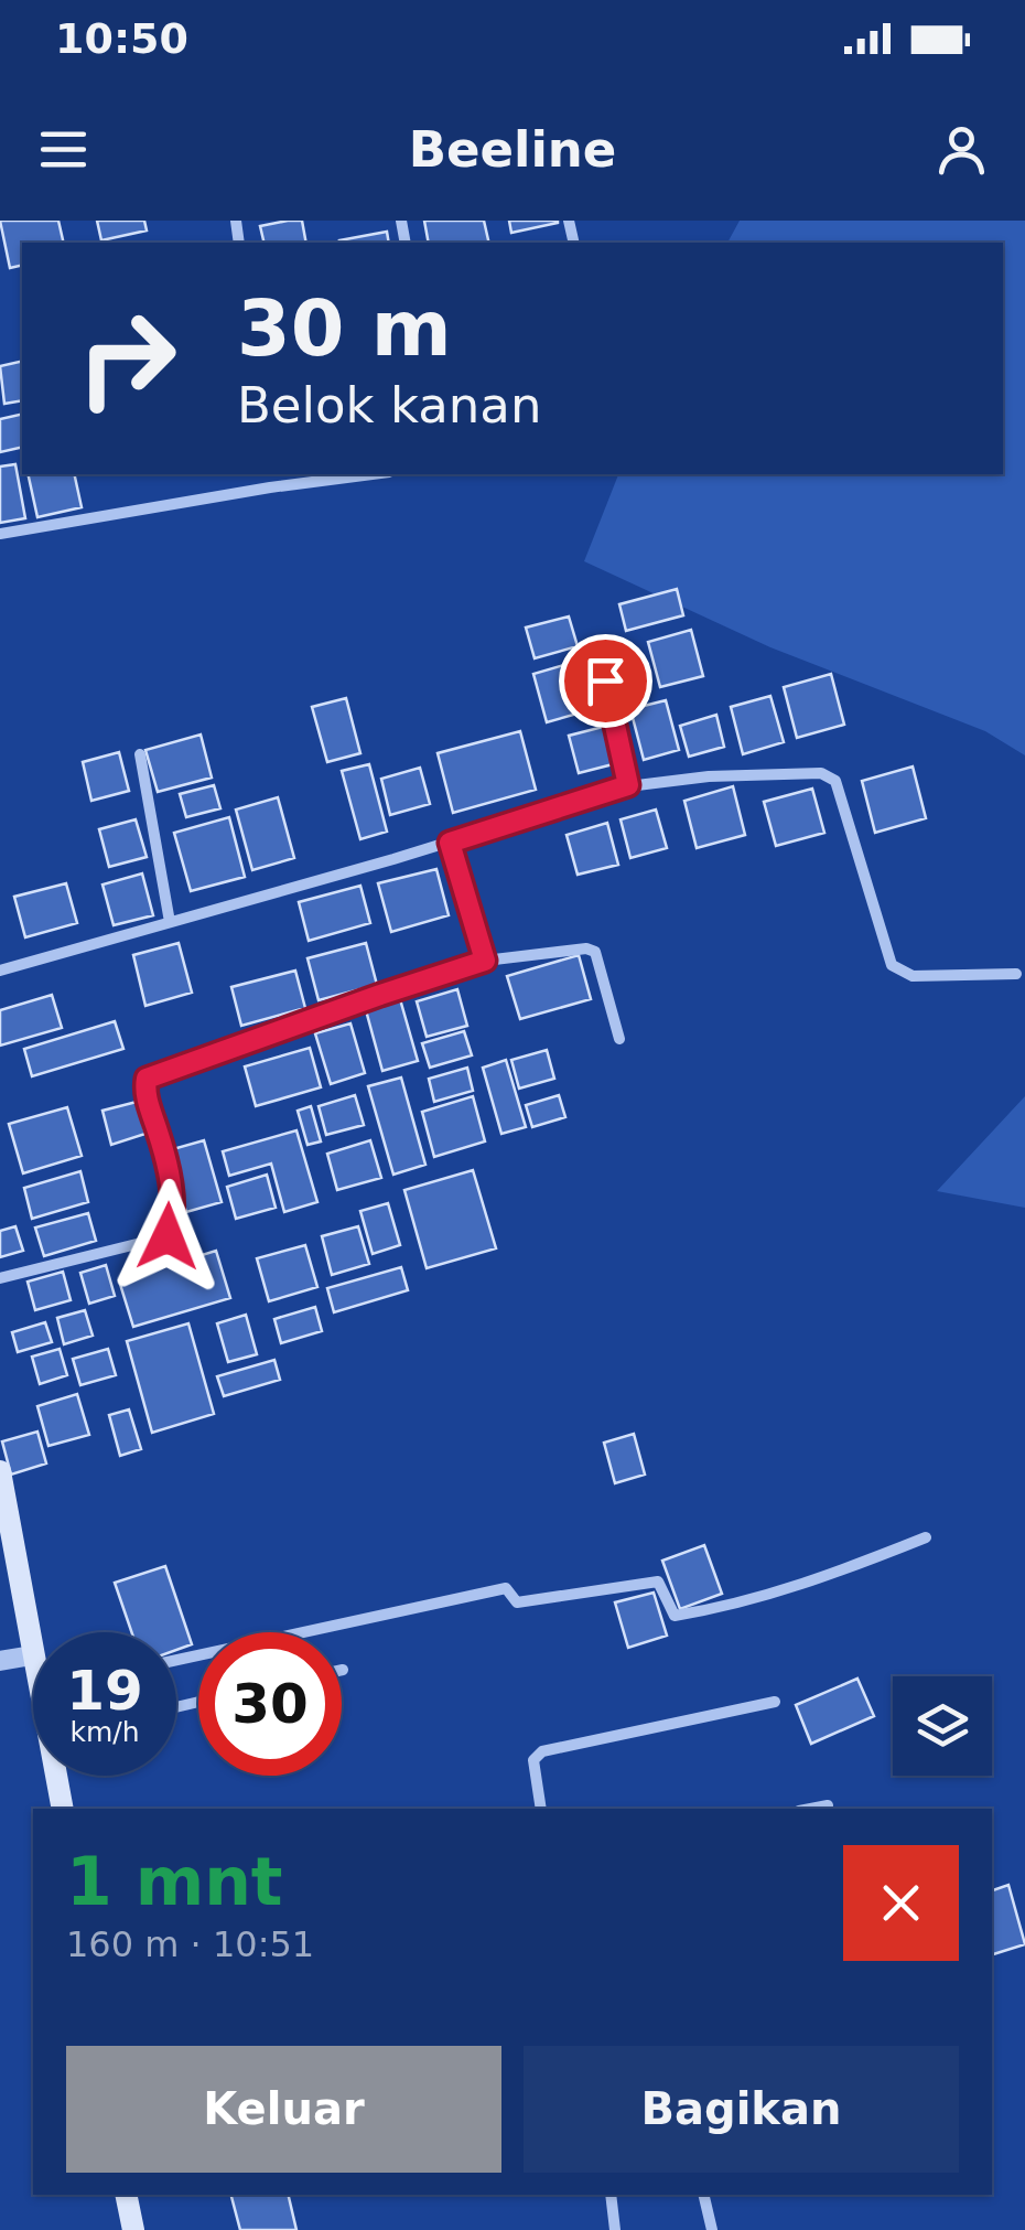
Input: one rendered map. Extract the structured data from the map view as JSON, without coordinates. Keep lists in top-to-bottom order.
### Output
{
  "page": {
    "status": "10:50",
    "header": "Beeline",
    "turn": ["30 m", "Belok kanan"],
    "speed": "19 km/h",
    "limit": "30",
    "heading": ["1 mnt", "160 m · 10:51"],
    "buttons": ["Keluar", "Bagikan"]
  }
}
